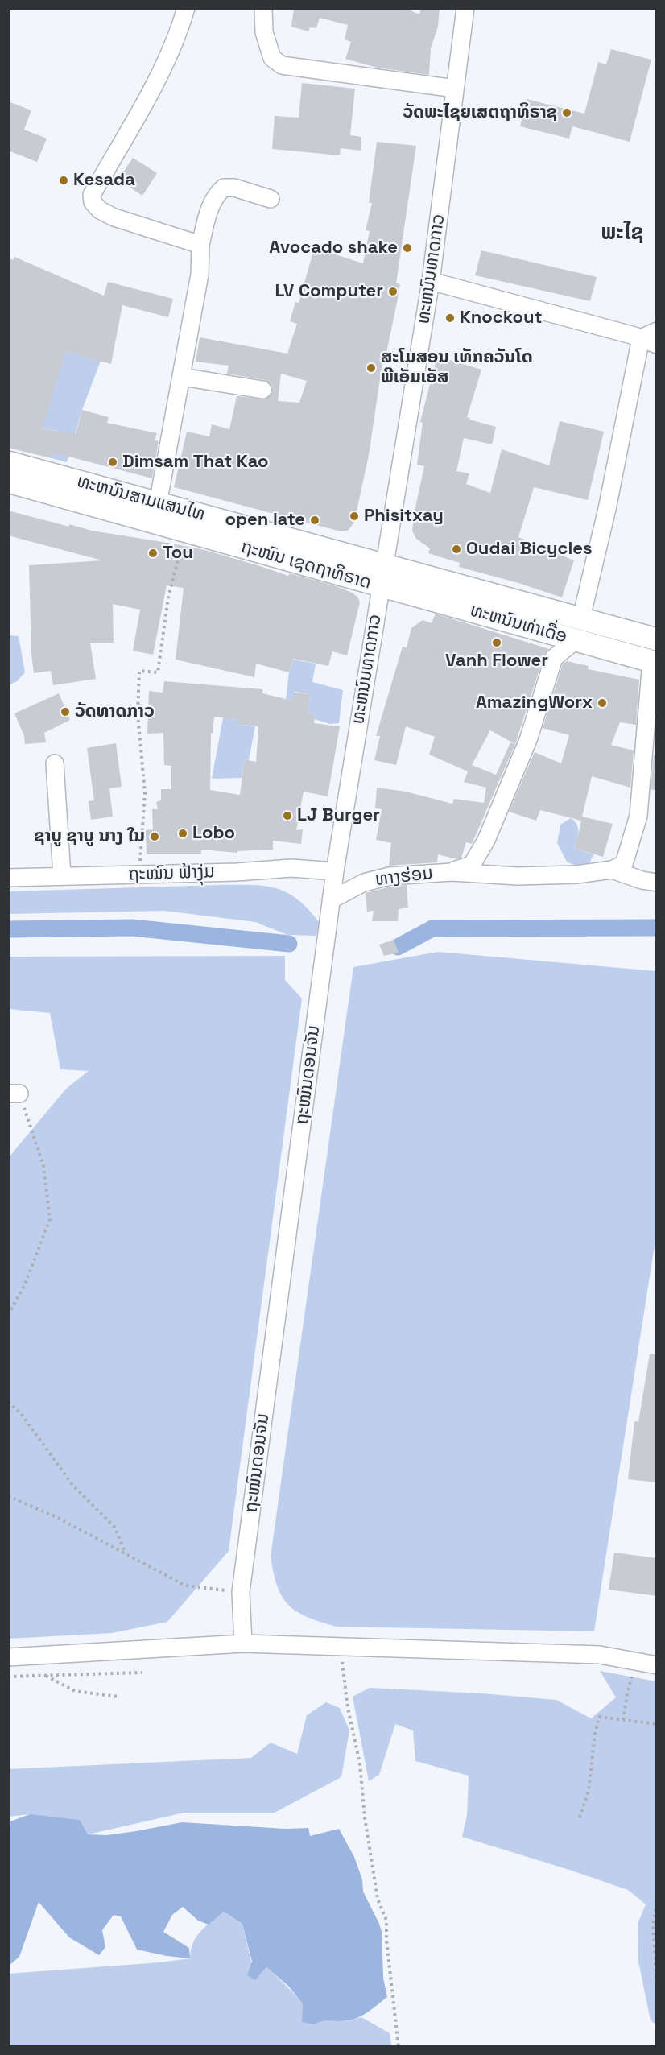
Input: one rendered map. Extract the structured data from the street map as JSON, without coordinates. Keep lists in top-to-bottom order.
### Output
{
  "streets": {
    "main road": ["ທະຫນົນສາມແສນໄທ", "ຖະໜົນ ເຊດຖາທິຣາດ", "ທະຫນົນທ່າເດື່ອ"],
    "street": [
      "ທະຫນົນທາດກາວ",
      "ຖະໝົນ ຟ້າງຸ່ມ",
      "ທາງຮ່ອມ",
      "ຖະໝົນດອນຈັນ"
    ]
  },
  "crossings": [
    ["ທະຫນົນທາດກາວ", "ທະຫນົນສາມແສນໄທ"],
    ["ທະຫນົນທາດກາວ", "ຖະໜົນ ເຊດຖາທິຣາດ"],
    ["ທະຫນົນທາດກາວ", "ທະຫນົນທ່າເດື່ອ"],
    ["ທະຫນົນທາດກາວ", "ຖະໝົນ ຟ້າງຸ່ມ"],
    ["ທະຫນົນທາດກາວ", "ຖະໝົນດອນຈັນ"],
    ["ທະຫນົນສາມແສນໄທ", "ທະຫນົນທ່າເດື່ອ"],
    ["ຖະໜົນ ເຊດຖາທິຣາດ", "ທະຫນົນທ່າເດື່ອ"],
    ["ຖະໝົນ ຟ້າງຸ່ມ", "ຖະໝົນດອນຈັນ"],
    ["ທາງຮ່ອມ", "ຖະໝົນດອນຈັນ"]
  ],
  "districts": ["ພະໄຊ"],
  "places": [
    "ວັດພະໄຊຍເສຕຖາທິຣາຊ",
    "Kesada",
    "Avocado shake",
    "LV Computer",
    "Knockout",
    "ສະໂມສອນ ເທັກຄວັນໂດ ພີເອັມເອັສ",
    "Dimsam That Kao",
    "Phisitxay",
    "open late",
    "Oudai Bicycles",
    "Tou",
    "Vanh Flower",
    "AmazingWorx",
    "ວັດທາດກາວ",
    "LJ Burger",
    "Lobo",
    "ຊາບູ ຊາບູ ນາງ ໃນ"
  ]
}
